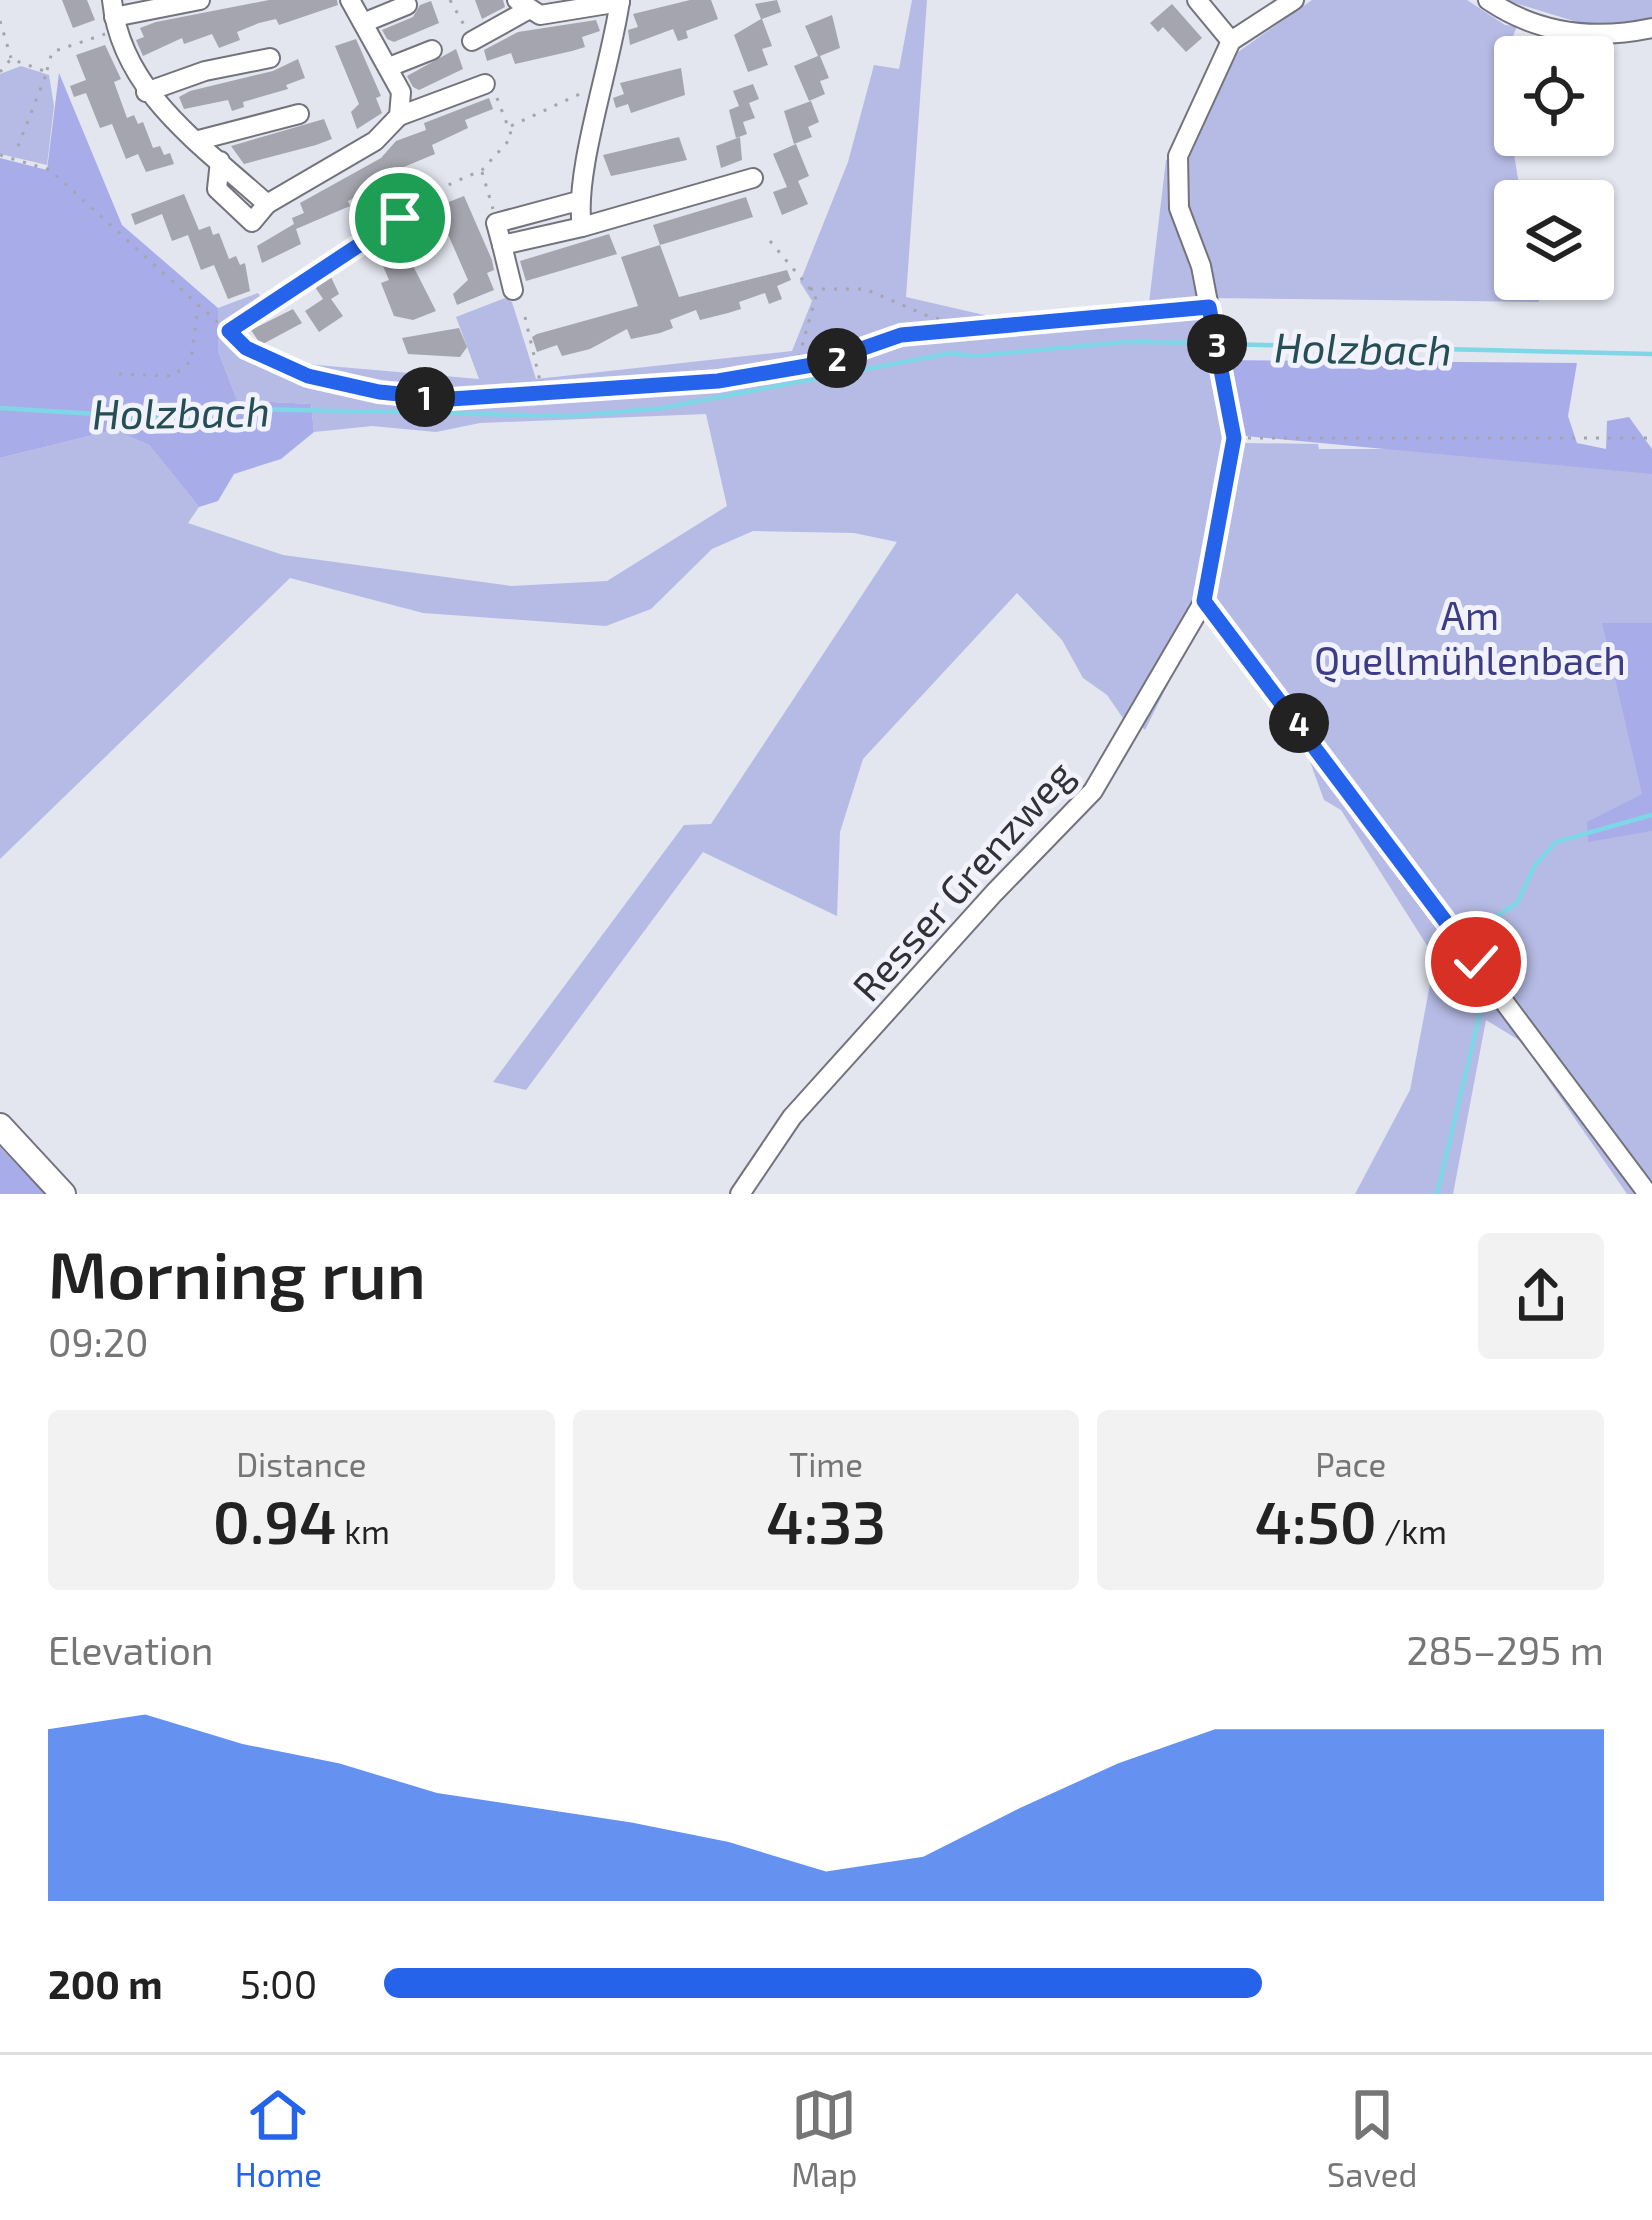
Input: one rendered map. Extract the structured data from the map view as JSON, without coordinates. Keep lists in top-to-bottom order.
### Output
{
  "streets": {
    "street": ["Resser Grenzweg"]
  },
  "water": ["Holzbach"],
  "parks": ["Am Quellmühlenbach"],
  "page": {
    "pins": [
      "3",
      "2",
      "1",
      "4"
    ],
    "heading": ["Morning run", "09:20"],
    "stats": [
      ["Distance", "0.94 km"],
      ["Time", "4:33"],
      ["Pace", "4:50 /km"]
    ],
    "chart": ["Elevation", "285–295 m"],
    "list": [
      {
        "name": "200 m",
        "note": "5:00"
      }
    ],
    "tabs": ["Home", "Map", "Saved"]
  }
}
